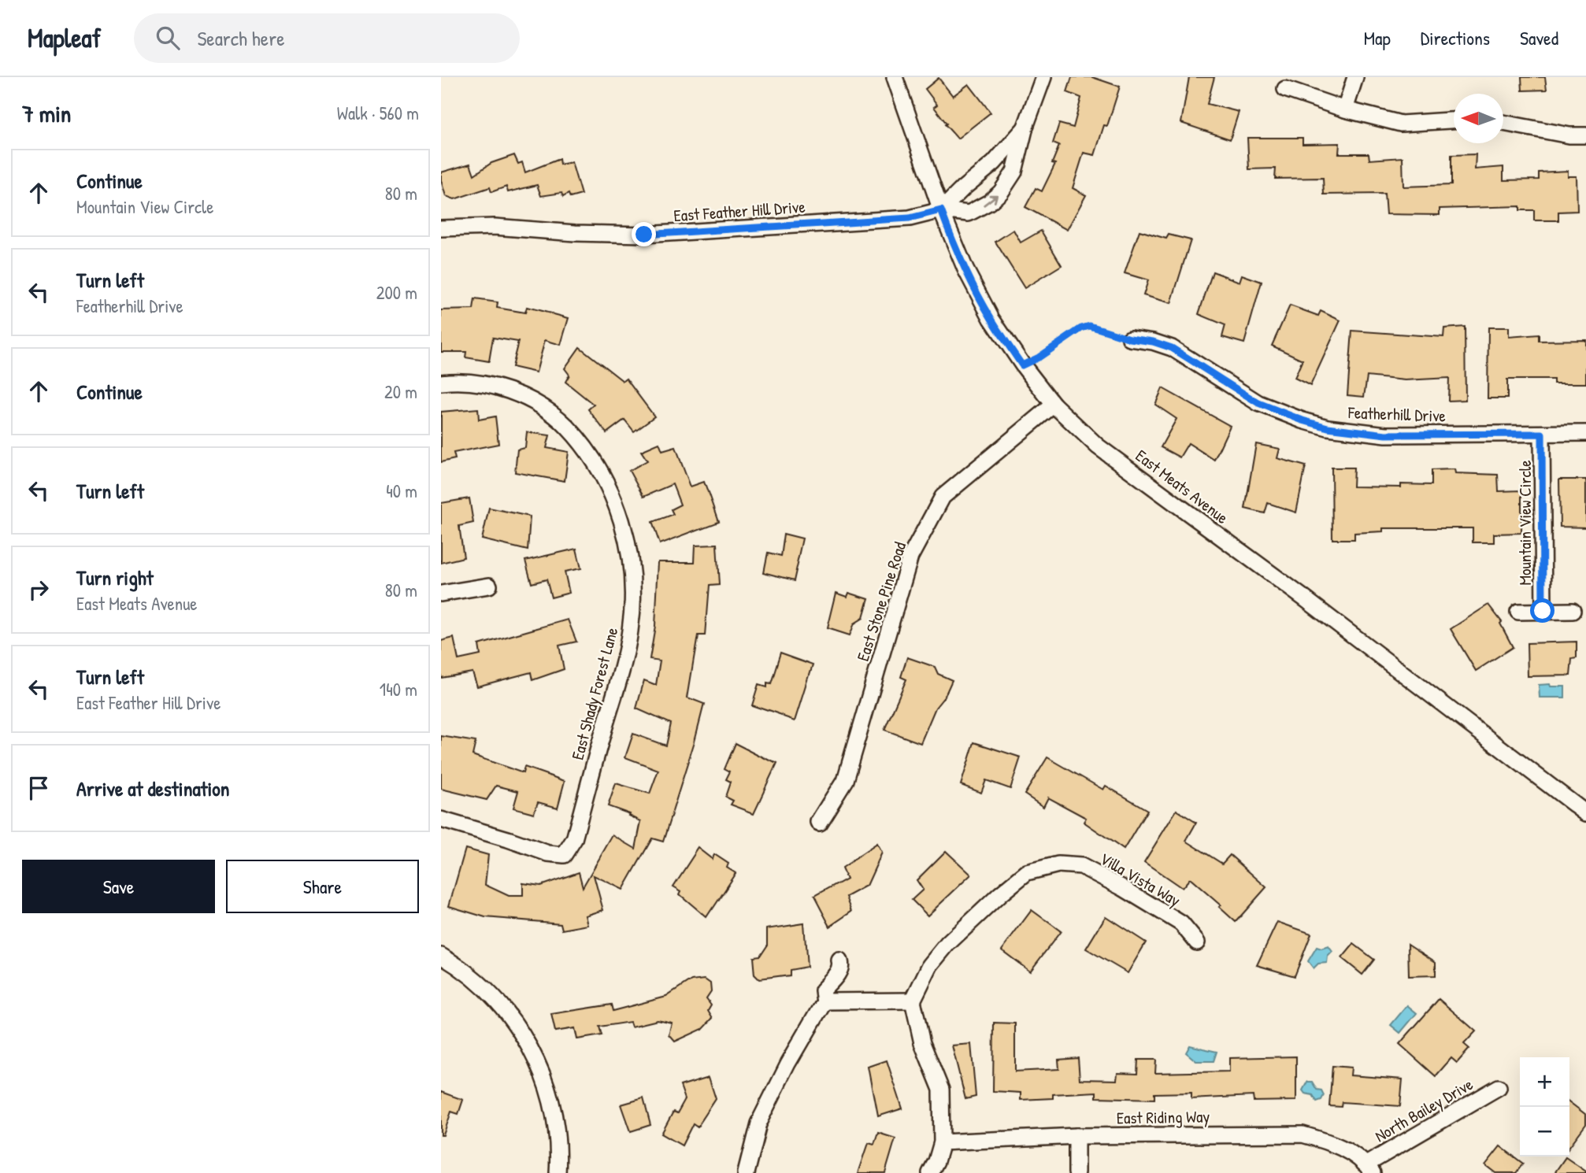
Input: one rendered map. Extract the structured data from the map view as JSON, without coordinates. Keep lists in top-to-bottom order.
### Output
{
  "streets": {
    "street": [
      "East Feather Hill Drive",
      "Featherhill Drive",
      "East Meats Avenue",
      "Mountain View Circle",
      "East Stone Pine Road",
      "East Shady Forest Lane",
      "Villa Vista Way",
      "North Bailey Drive",
      "East Riding Way"
    ]
  },
  "crossings": [
    ["East Feather Hill Drive", "East Meats Avenue"],
    ["Featherhill Drive", "Mountain View Circle"],
    ["East Meats Avenue", "East Stone Pine Road"],
    ["North Bailey Drive", "East Riding Way"]
  ],
  "north": "left",
  "page": {
    "header": "Mapleaf",
    "search": "Search here",
    "nav": ["Map", "Directions", "Saved"],
    "heading": ["7 min", "Walk · 560 m"],
    "list": [
      ["Continue", "Mountain View Circle", "80 m"],
      ["Turn left", "Featherhill Drive", "200 m"],
      ["Continue", "20 m"],
      ["Turn left", "40 m"],
      ["Turn right", "East Meats Avenue", "80 m"],
      ["Turn left", "East Feather Hill Drive", "140 m"],
      "Arrive at destination"
    ],
    "buttons": ["Save", "Share"],
    "map_buttons": ["+", "−"]
  }
}
